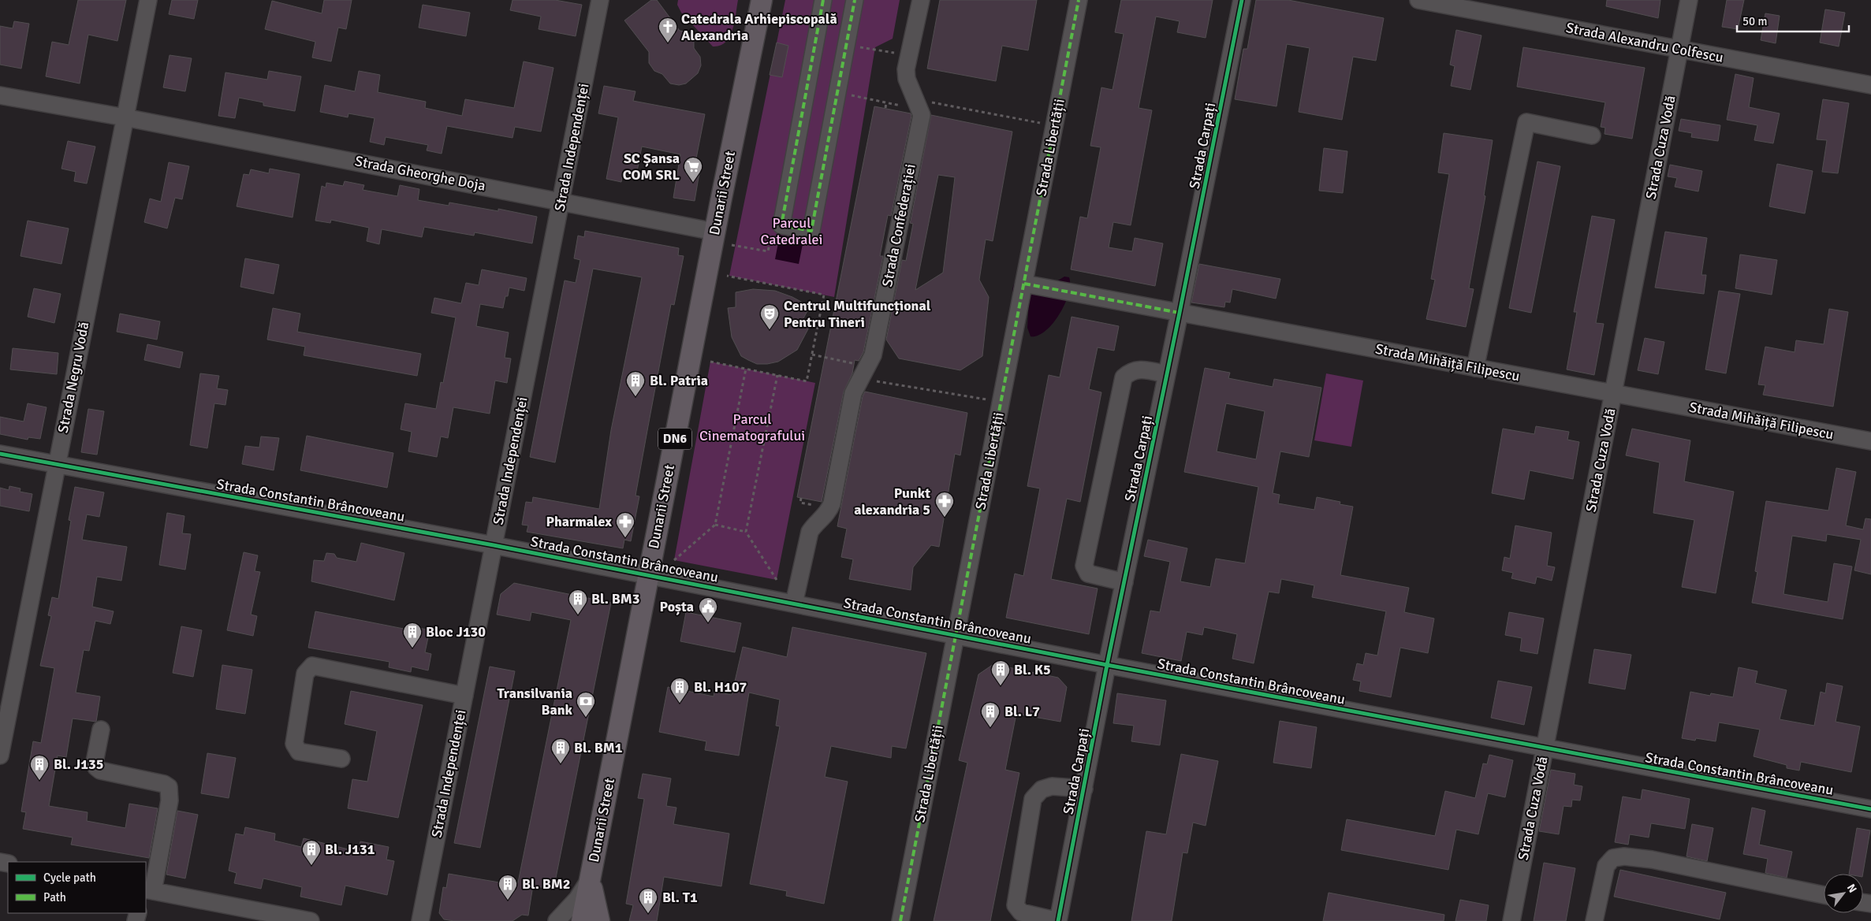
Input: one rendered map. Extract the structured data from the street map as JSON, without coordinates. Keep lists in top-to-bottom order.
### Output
{
  "streets": {
    "main road": ["Dunarii Street", "DN6"],
    "street": [
      "Strada Alexandru Colfescu",
      "Strada Carpați",
      "Strada Independenței",
      "Strada Libertății",
      "Strada Cuza Vodă",
      "Strada Gheorghe Doja",
      "Strada Confederației",
      "Strada Mihăiță Filipescu",
      "Strada Negru Vodă",
      "Strada Constantin Brâncoveanu"
    ]
  },
  "crossings": [
    ["Strada Alexandru Colfescu", "Strada Cuza Vodă"],
    ["Strada Carpați", "Strada Mihăiță Filipescu"],
    ["Strada Carpați", "Strada Constantin Brâncoveanu"],
    ["Strada Independenței", "Strada Gheorghe Doja"],
    ["Strada Independenței", "Strada Constantin Brâncoveanu"],
    ["Strada Libertății", "Strada Mihăiță Filipescu"],
    ["Strada Libertății", "Strada Constantin Brâncoveanu"],
    ["Strada Cuza Vodă", "Strada Mihăiță Filipescu"],
    ["Strada Cuza Vodă", "Strada Constantin Brâncoveanu"],
    ["Strada Gheorghe Doja", "Dunarii Street"],
    ["Strada Gheorghe Doja", "Strada Negru Vodă"],
    ["Dunarii Street", "DN6"],
    ["Dunarii Street", "Strada Constantin Brâncoveanu"],
    ["Strada Confederației", "Strada Constantin Brâncoveanu"],
    ["Strada Negru Vodă", "Strada Constantin Brâncoveanu"]
  ],
  "parks": ["Parcul Catedralei", "Parcul Cinematografului"],
  "places": {
    "church": ["Catedrala Arhiepiscopală Alexandria"],
    "supermarket": ["SC Șansa COM SRL"],
    "theatre": ["Centrul Multifuncțional Pentru Tineri"],
    "building": [
      "Bl. Patria",
      "Bl. BM3",
      "Bloc J130",
      "Bl. K5",
      "Bl. H107",
      "Bl. L7",
      "Bl. BM1",
      "Bl. J135",
      "Bl. J131",
      "Bl. BM2",
      "Bl. T1"
    ],
    "pharmacy": ["Punkt alexandria 5", "Pharmalex"],
    "public building": ["Poșta"],
    "bank": ["Transilvania Bank"]
  },
  "legend": ["Cycle path", "Path"],
  "scale_bar": "50 m",
  "north": "top right"
}
